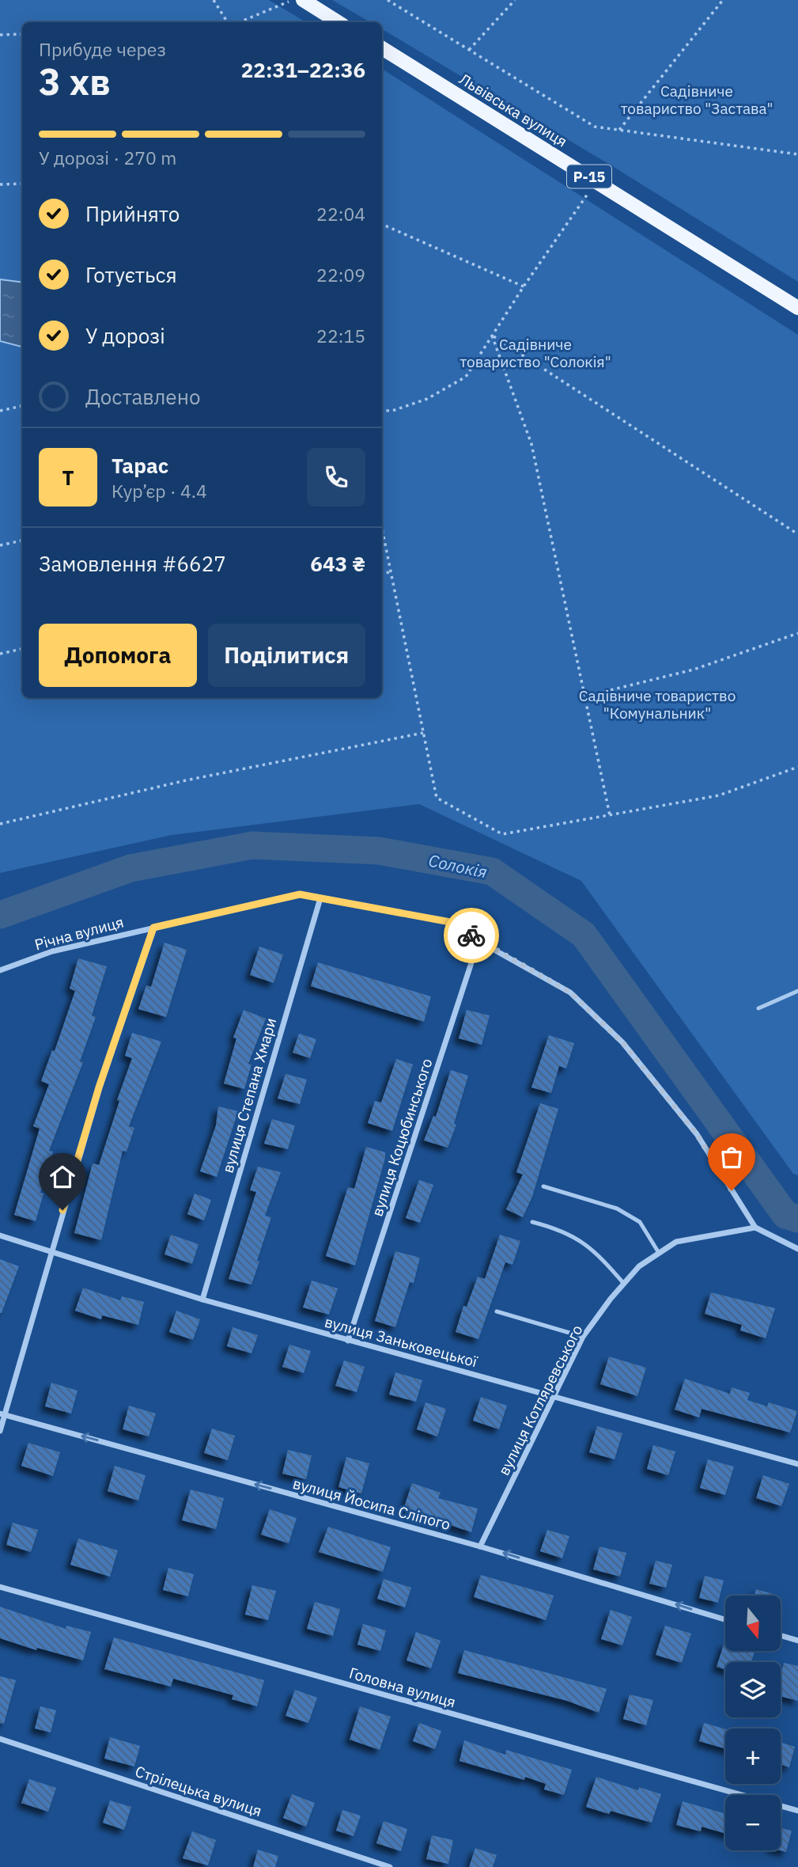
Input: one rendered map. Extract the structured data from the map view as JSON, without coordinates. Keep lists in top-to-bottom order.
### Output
{
  "streets": {
    "main road": ["Львівська вулиця", "Р-15"],
    "street": [
      "Річна вулиця",
      "вулиця Степана Хмари",
      "вулиця Коцюбинського",
      "вулиця Заньковецької",
      "вулиця Котляревського",
      "вулиця Йосипа Сліпого",
      "Головна вулиця",
      "Стрілецька вулиця"
    ]
  },
  "crossings": [
    ["Річна вулиця", "вулиця Степана Хмари"],
    ["Річна вулиця", "вулиця Коцюбинського"],
    ["Річна вулиця", "вулиця Котляревського"],
    ["вулиця Степана Хмари", "вулиця Заньковецької"],
    ["вулиця Коцюбинського", "вулиця Заньковецької"],
    ["вулиця Заньковецької", "вулиця Котляревського"],
    ["вулиця Котляревського", "вулиця Йосипа Сліпого"]
  ],
  "one_way": ["вулиця Йосипа Сліпого"],
  "water": ["Солокія"],
  "parks": ["Садівниче товариство \"Застава\"", "Садівниче товариство \"Солокія\"", "Садівниче товариство \"Комунальник\""],
  "north": "bottom",
  "page": {
    "heading": ["3 хв", "Прибуде через", "22:31–22:36"],
    "panel": [
      "Тарас",
      "Кур’єр · 4.4",
      "Замовлення #6627",
      "643 ₴"
    ],
    "bar": "У дорозі · 270 m",
    "list": [
      ["Прийнято", "22:04"],
      ["Готується", "22:09"],
      ["У дорозі", "22:15"],
      "Доставлено"
    ],
    "round": "Т",
    "buttons": ["Допомога", "Поділитися"],
    "map_buttons": ["+", "−"]
  }
}
